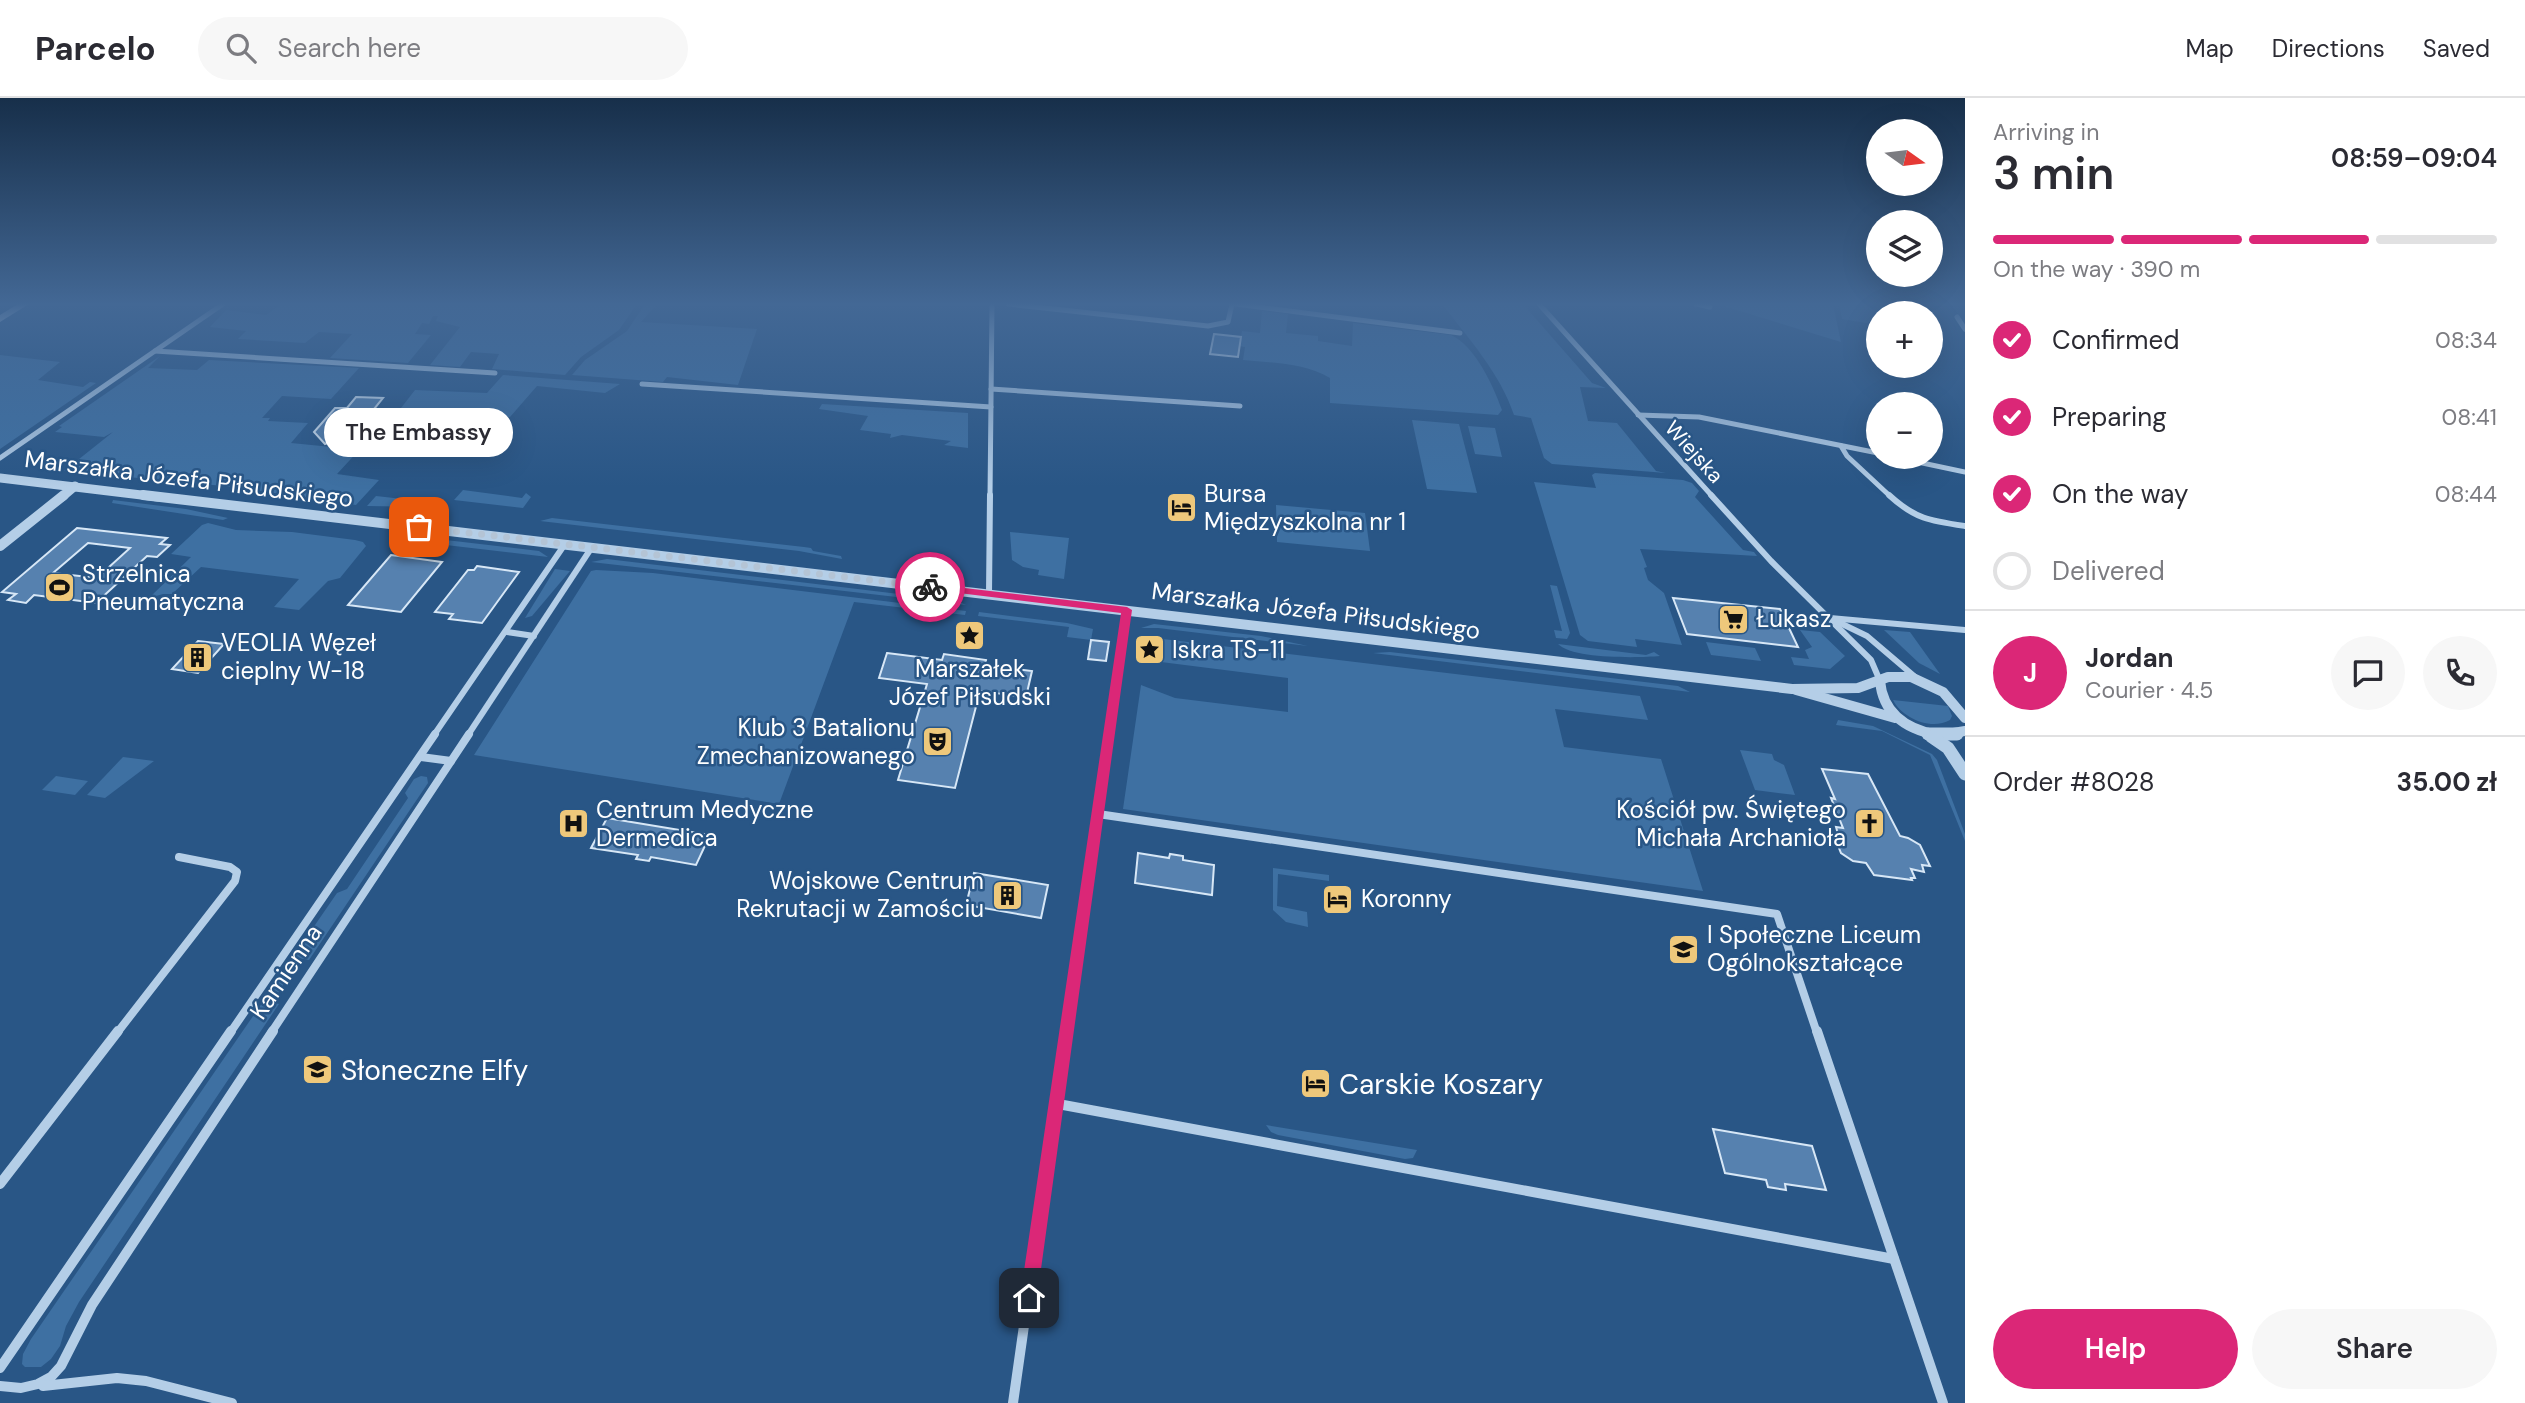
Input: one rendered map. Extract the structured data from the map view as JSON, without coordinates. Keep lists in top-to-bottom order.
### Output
{
  "streets": {
    "street": ["Wiejska", "Marszałka Józefa Piłsudskiego", "Kamienna"]
  },
  "crossings": [
    ["Wiejska", "Marszałka Józefa Piłsudskiego"],
    ["Marszałka Józefa Piłsudskiego", "Kamienna"]
  ],
  "places": {
    "hotel": ["Bursa Międzyszkolna nr 1", "Koronny", "Carskie Koszary"],
    "other": ["The Embassy"],
    "sports": ["Strzelnica Pneumatyczna"],
    "supermarket": ["Łukasz"],
    "place": ["Marszałek Józef Piłsudski", "Iskra TS-11"],
    "building": ["VEOLIA Węzeł cieplny W-18", "Wojskowe Centrum Rekrutacji w Zamościu"],
    "theatre": ["Klub 3 Batalionu Zmechanizowanego"],
    "hospital": ["Centrum Medyczne Dermedica"],
    "church": ["Kościół pw. Świętego Michała Archanioła"],
    "school or university": ["I Społeczne Liceum Ogólnokształcące", "Słoneczne Elfy"]
  },
  "north": "right",
  "page": {
    "header": "Parcelo",
    "search": "Search here",
    "nav": ["Map", "Directions", "Saved"],
    "heading": ["3 min", "Arriving in", "08:59–09:04"],
    "panel": [
      "Jordan",
      "Courier · 4.5",
      "Order #8028",
      "35.00 zł"
    ],
    "map_buttons": ["+", "−"],
    "bar": "On the way · 390 m",
    "list": [
      ["Confirmed", "08:34"],
      ["Preparing", "08:41"],
      ["On the way", "08:44"],
      "Delivered"
    ],
    "bubble": "The Embassy",
    "round": "J",
    "buttons": ["Help", "Share"]
  }
}
